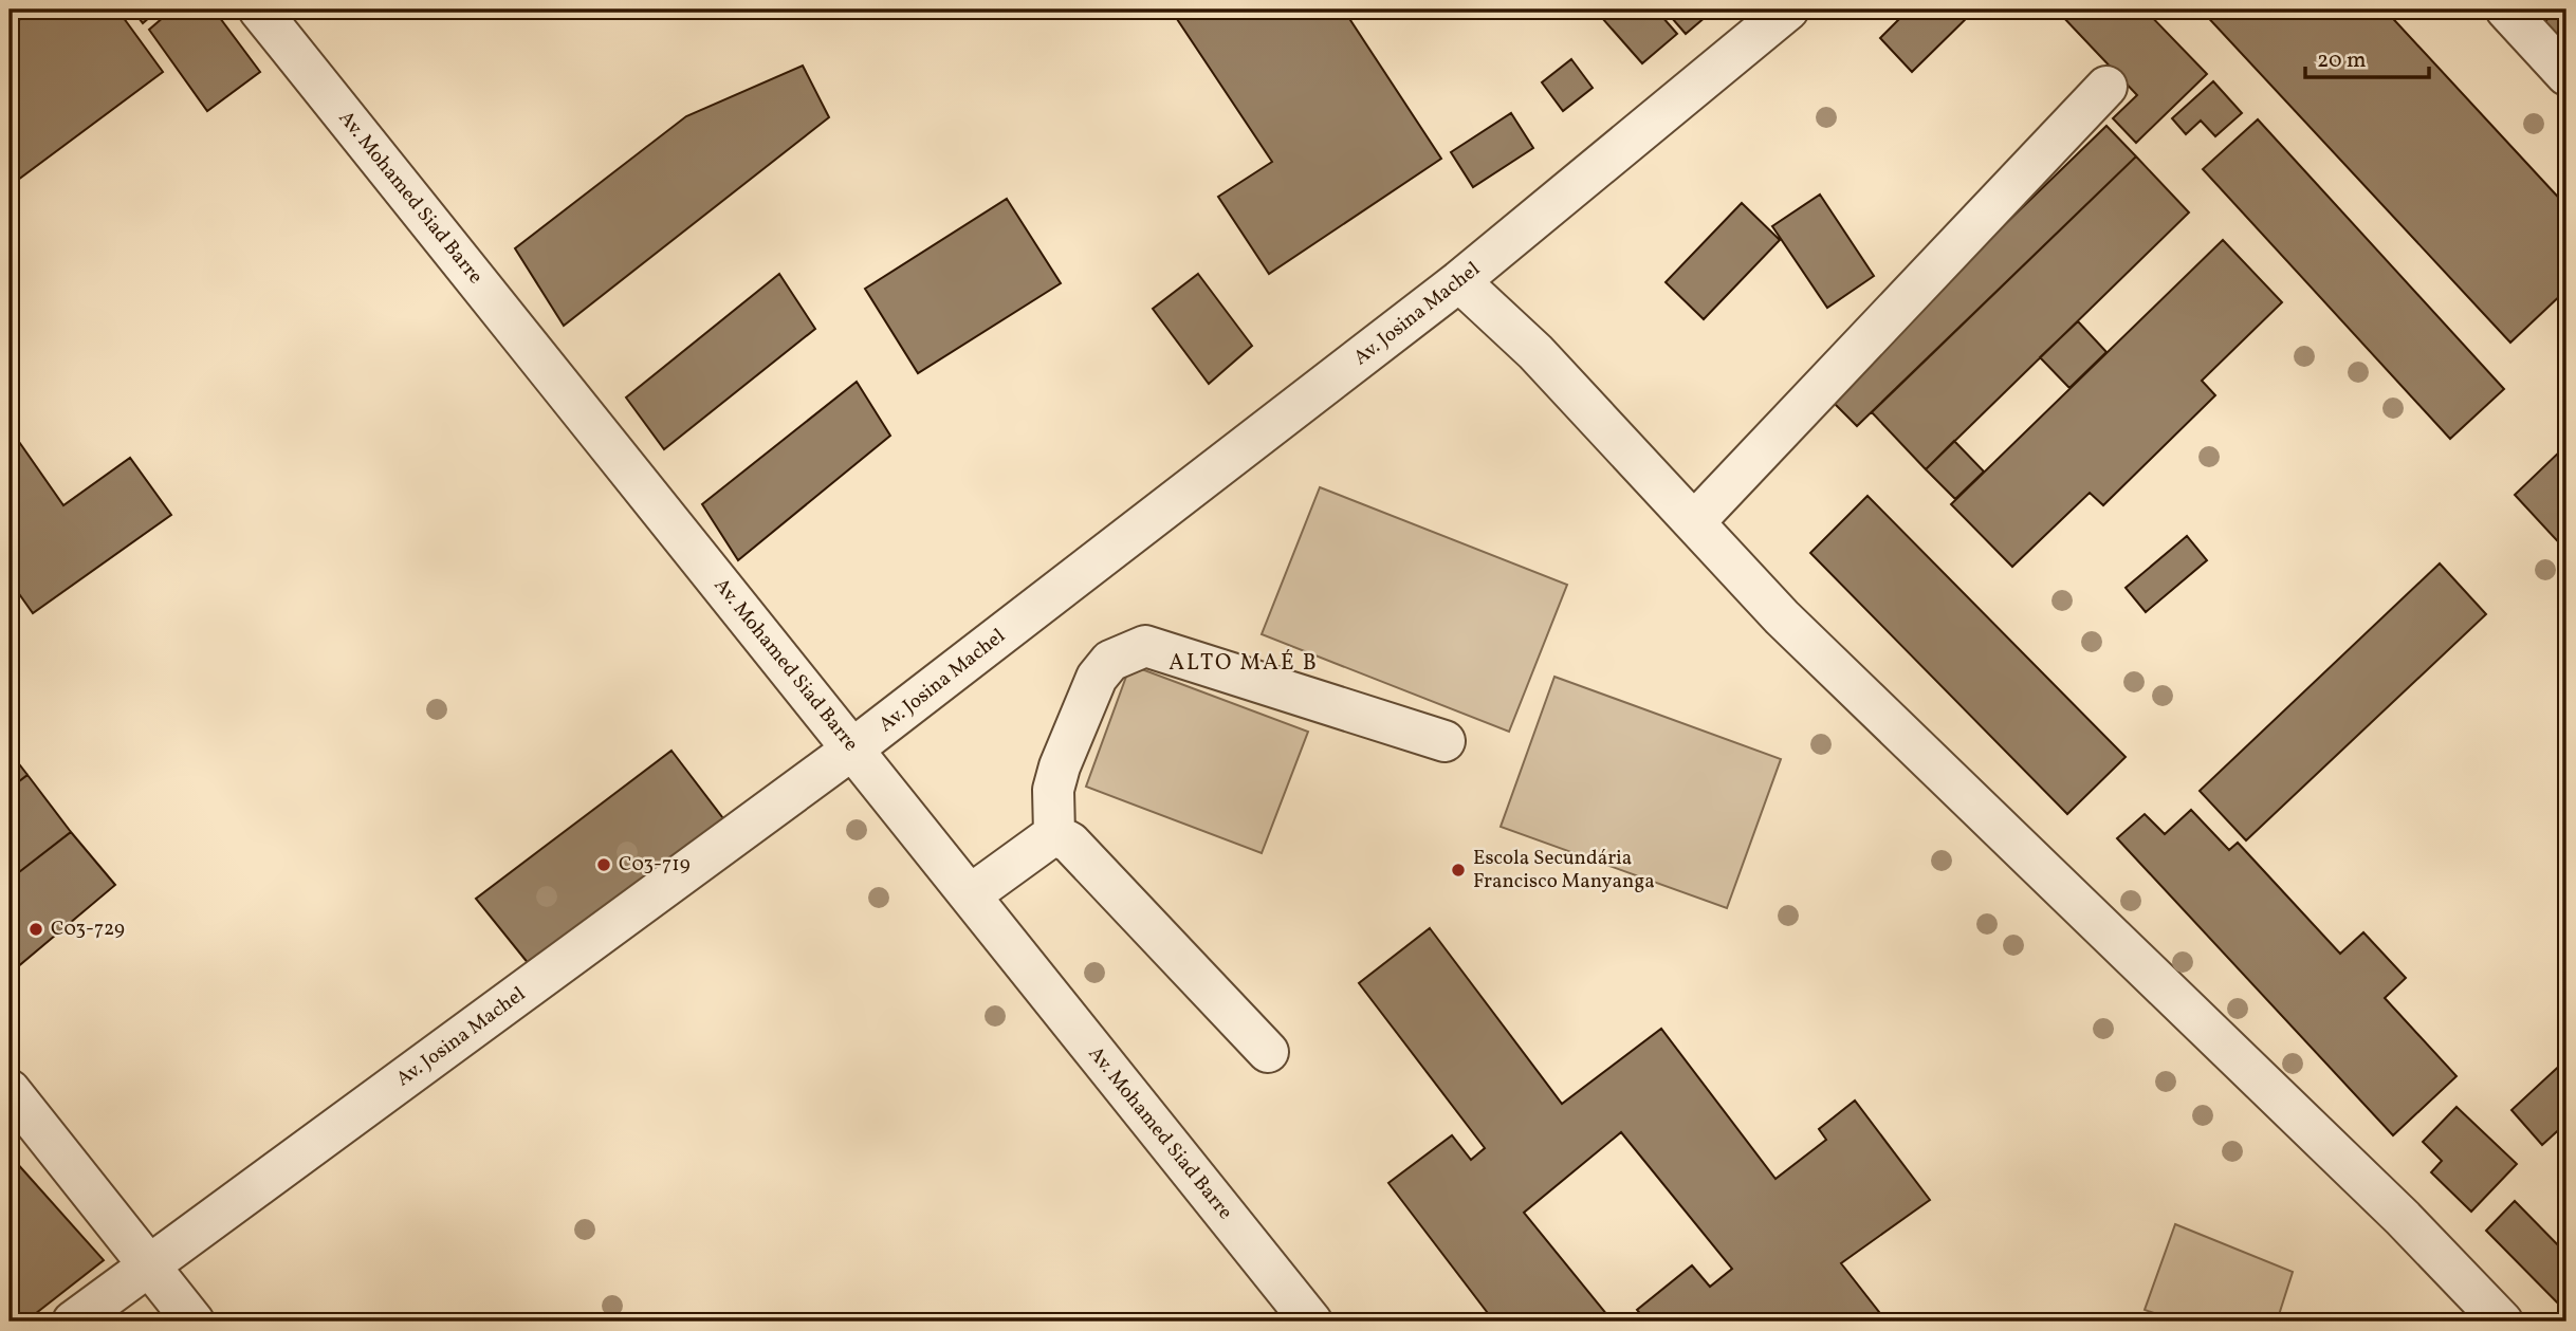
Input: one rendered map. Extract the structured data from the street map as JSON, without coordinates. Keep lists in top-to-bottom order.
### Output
{
  "streets": {
    "street": ["Av. Mohamed Siad Barre", "Av. Josina Machel"]
  },
  "crossings": [
    ["Av. Mohamed Siad Barre", "Av. Josina Machel"]
  ],
  "districts": ["ALTO MAÉ B"],
  "places": ["C03-719", "Escola Secundária Francisco Manyanga", "C03-729"],
  "scale_bar": "20 m"
}
